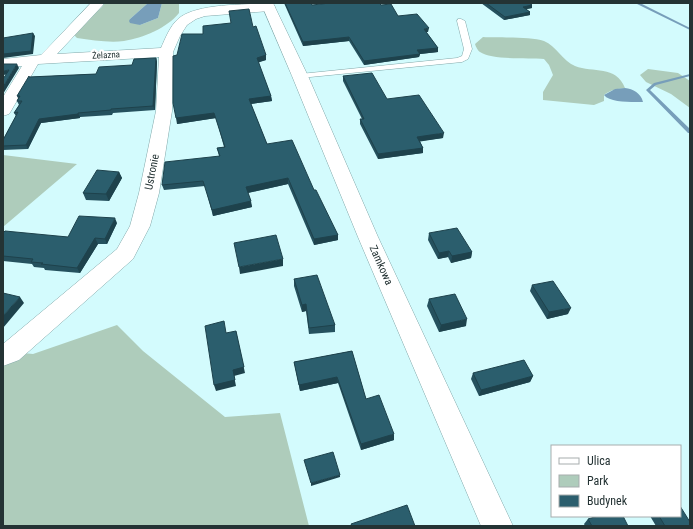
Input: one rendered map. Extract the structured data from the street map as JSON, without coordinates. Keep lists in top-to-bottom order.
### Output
{
  "streets": {
    "street": ["Żelazna", "Ustronie", "Zamkowa"]
  },
  "crossings": [
    ["Żelazna", "Ustronie"],
    ["Ustronie", "Zamkowa"]
  ],
  "legend": ["Ulica", "Park", "Budynek"]
}
